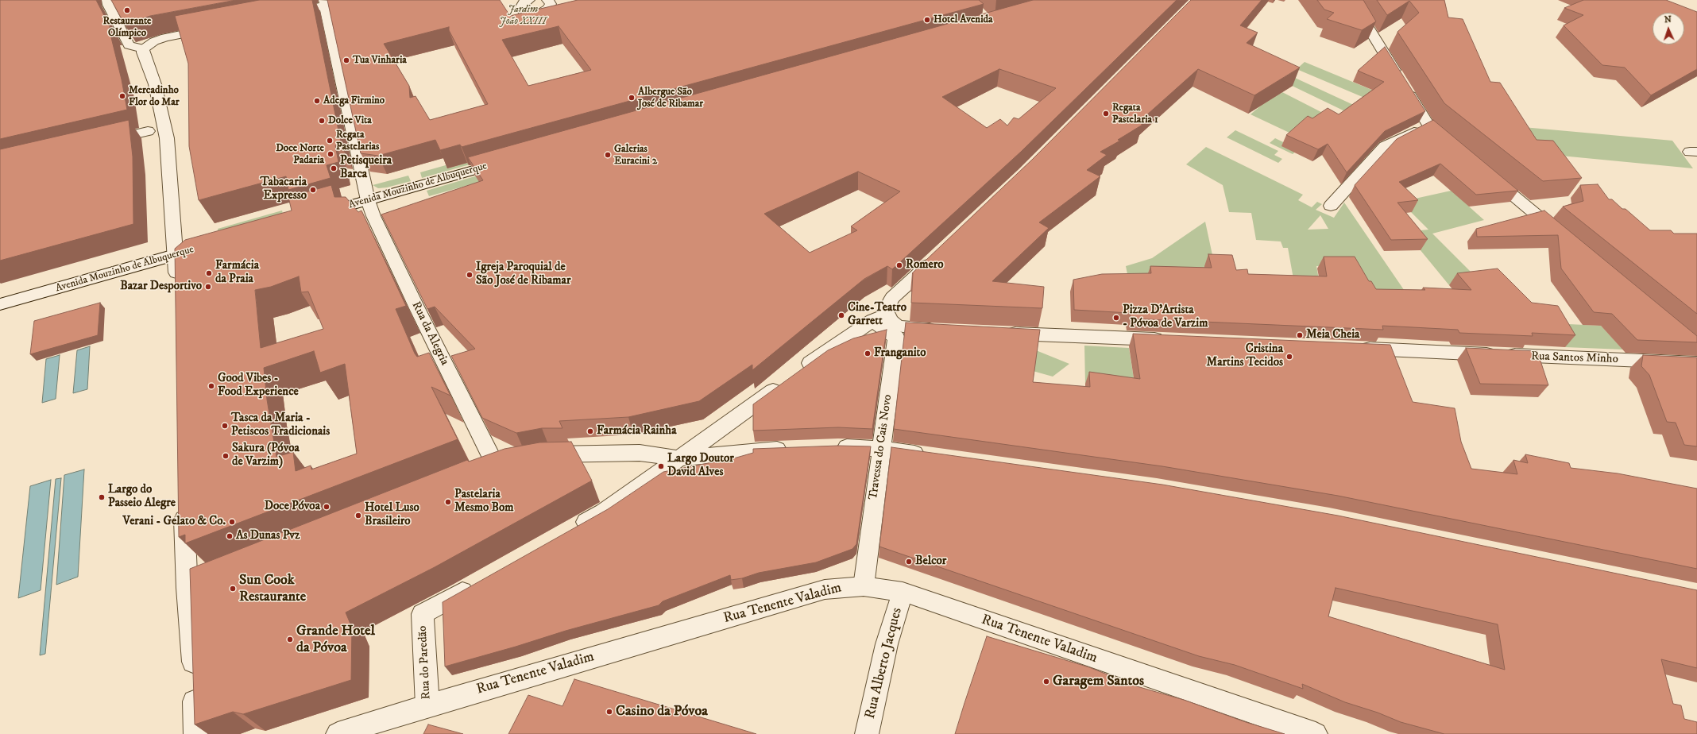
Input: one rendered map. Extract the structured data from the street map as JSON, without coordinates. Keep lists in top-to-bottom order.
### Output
{
  "streets": {
    "street": [
      "Avenida Mouzinho de Albuquerque",
      "Rua da Alegria",
      "Rua Santos Minho",
      "Travessa do Cais Novo",
      "Rua Tenente Valadim",
      "Rua do Paredão",
      "Rua Alberto Jacques"
    ]
  },
  "crossings": [
    ["Avenida Mouzinho de Albuquerque", "Rua da Alegria"],
    ["Travessa do Cais Novo", "Rua Tenente Valadim"],
    ["Rua Tenente Valadim", "Rua do Paredão"],
    ["Rua Tenente Valadim", "Rua Alberto Jacques"]
  ],
  "parks": ["Jardim João XXIII"],
  "places": [
    "Restaurante Olímpico",
    "Hotel Avenida",
    "Tua Vinharia",
    "Mercadinho Flor do Mar",
    "Albergue São José de Ribamar",
    "Adega Firmino",
    "Regata Pastelaria 1",
    "Dolce Vita",
    "Regata Pastelarias",
    "Doce Norte Padaria",
    "Galerias Euracini 2",
    "Petisqueira Barca",
    "Tabacaria Expresso",
    "Romero",
    "Farmácia da Praia",
    "Igreja Paroquial de São José de Ribamar",
    "Bazar Desportivo",
    "Cine-Teatro Garrett",
    "Pizza D'Artista - Póvoa de Varzim",
    "Meia Cheia",
    "Franganito",
    "Cristina Martins Tecidos",
    "Good Vibes - Food Experience",
    "Tasca da Maria - Petiscos Tradicionais",
    "Farmácia Rainha",
    "Sakura (Póvoa de Varzim)",
    "Largo Doutor David Alves",
    "Largo do Passeio Alegre",
    "Pastelaria Mesmo Bom",
    "Doce Póvoa",
    "Hotel Luso Brasileiro",
    "Verani - Gelato & Co.",
    "As Dunas Pvz",
    "Belcor",
    "Sun Cook Restaurante",
    "Grande Hotel da Póvoa",
    "Garagem Santos",
    "Casino da Póvoa"
  ],
  "north": "top"
}
